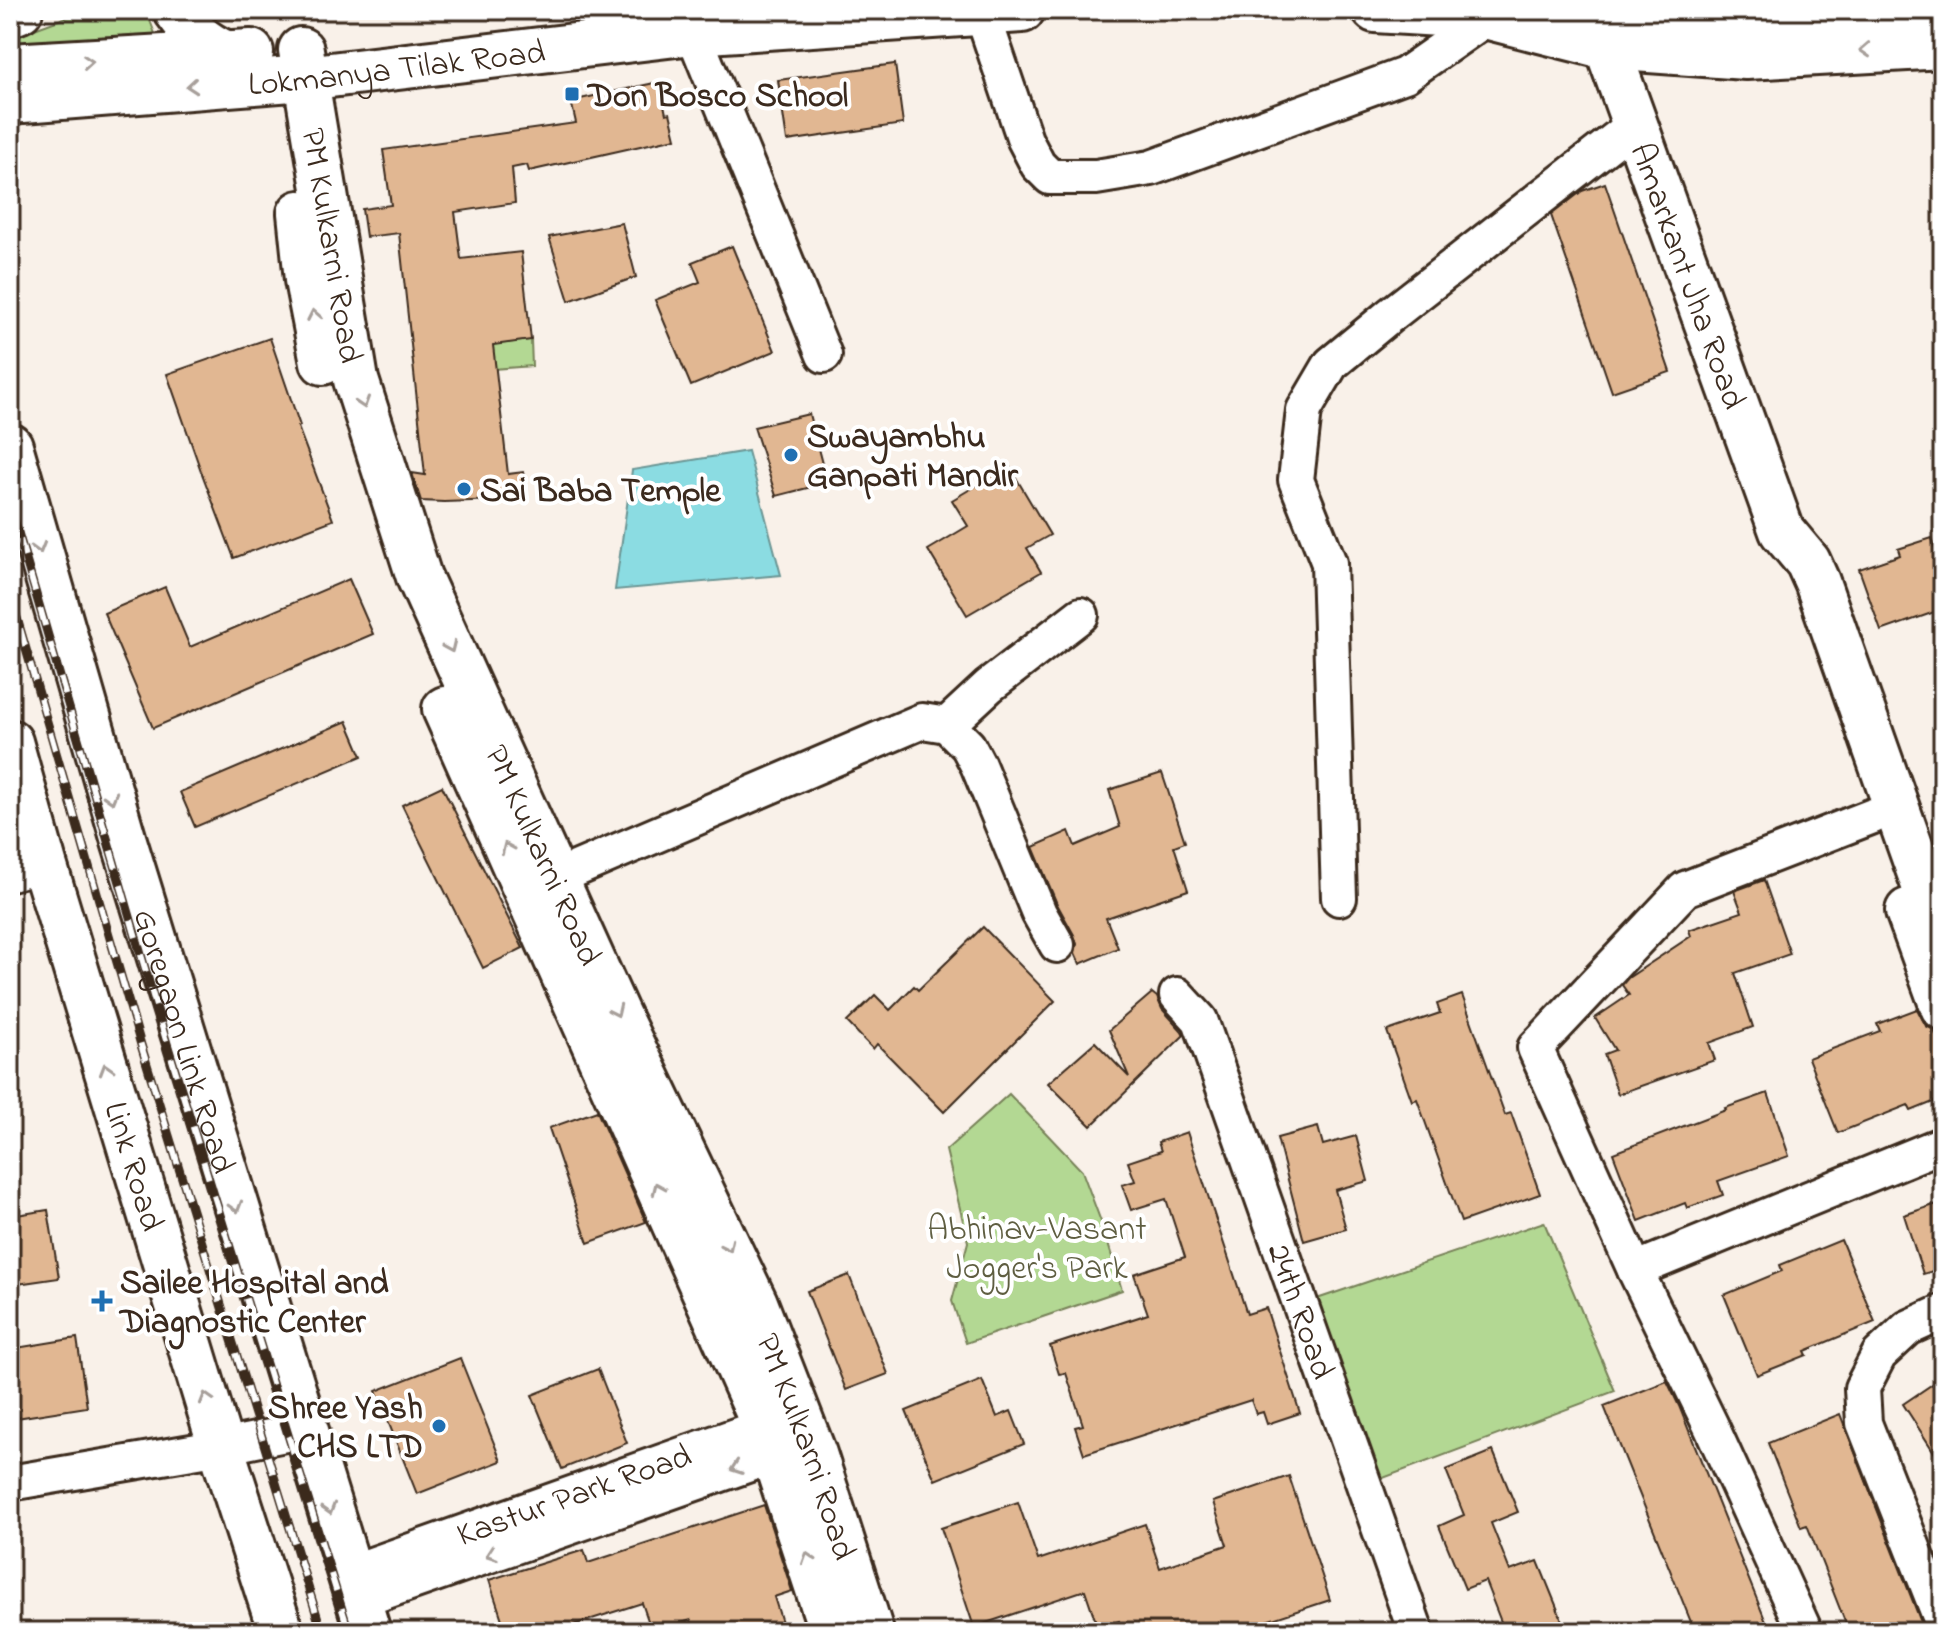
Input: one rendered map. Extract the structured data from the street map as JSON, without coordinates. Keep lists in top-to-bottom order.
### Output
{
  "streets": {
    "main road": [
      "Lokmanya Tilak Road",
      "PM Kulkarni Road",
      "Amarkant Jha Road",
      "Goregaon Link Road",
      "Link Road"
    ],
    "street": ["24th Road", "Kastur Park Road"]
  },
  "crossings": [
    ["Lokmanya Tilak Road", "PM Kulkarni Road"],
    ["PM Kulkarni Road", "Kastur Park Road"],
    ["Goregaon Link Road", "Kastur Park Road"]
  ],
  "one_way": ["Goregaon Link Road", "Link Road"],
  "parks": ["Abhinav-Vasant Jogger's Park"],
  "places": {
    "transit": ["Don Bosco School"],
    "other": ["Swayambhu Ganpati Mandir", "Sai Baba Temple", "Shree Yash CHS LTD"],
    "health": ["Sailee Hospital and Diagnostic Center"]
  }
}
